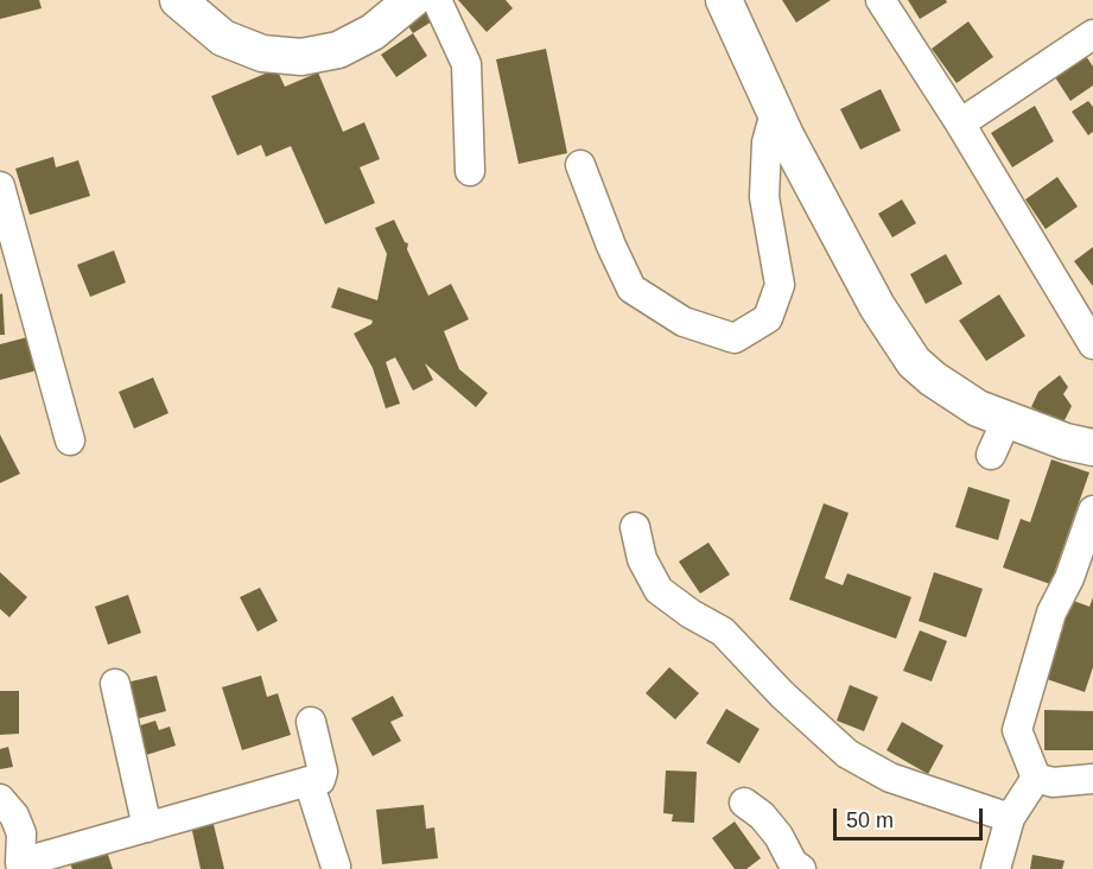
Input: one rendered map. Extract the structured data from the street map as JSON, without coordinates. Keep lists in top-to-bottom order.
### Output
{
  "scale_bar": "50 m"
}
